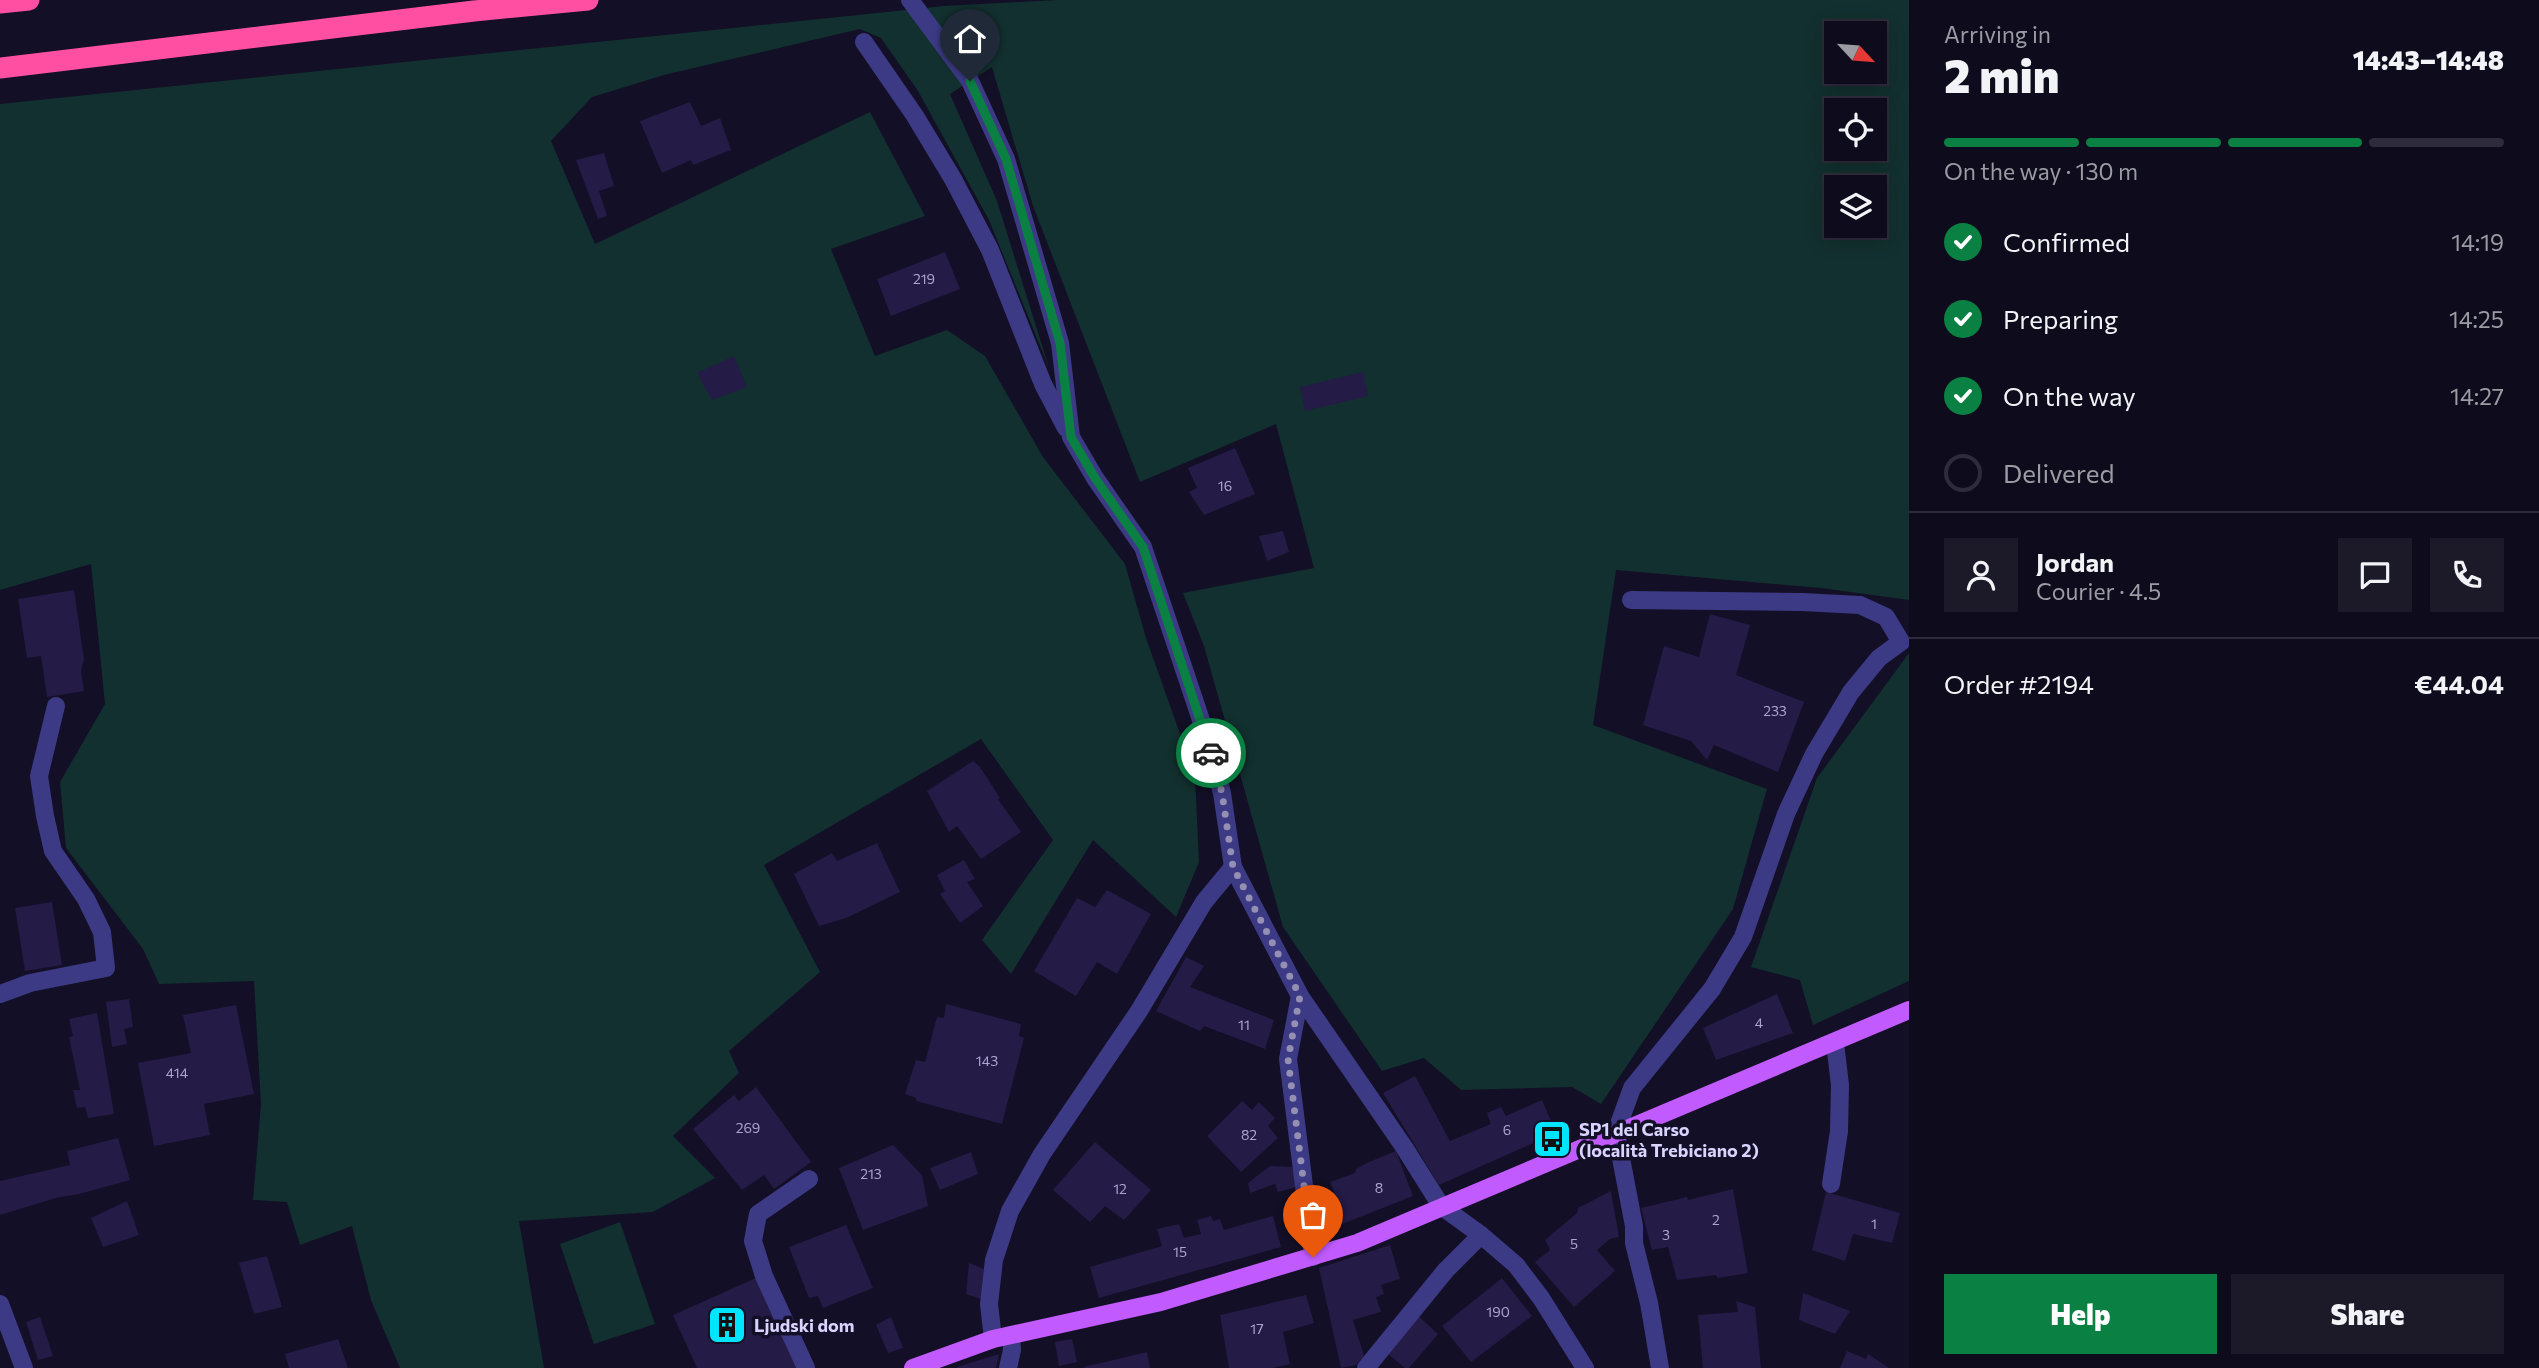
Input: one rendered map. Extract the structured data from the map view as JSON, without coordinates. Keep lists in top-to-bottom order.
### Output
{
  "places": {
    "bus stop": ["SP1 del Carso (località Trebiciano 2)"],
    "building": ["Ljudski dom"]
  },
  "house_numbers": [
    "219",
    "16",
    "233",
    "4",
    "11",
    "143",
    "414",
    "269",
    "6",
    "82",
    "213",
    "8",
    "12",
    "2",
    "1",
    "3",
    "5",
    "15",
    "190",
    "17"
  ],
  "north": "bottom right",
  "page": {
    "heading": ["2 min", "Arriving in", "14:43–14:48"],
    "panel": [
      "Jordan",
      "Courier · 4.5",
      "Order #2194",
      "€44.04"
    ],
    "bar": "On the way · 130 m",
    "list": [
      ["Confirmed", "14:19"],
      ["Preparing", "14:25"],
      ["On the way", "14:27"],
      "Delivered"
    ],
    "buttons": ["Help", "Share"]
  }
}
